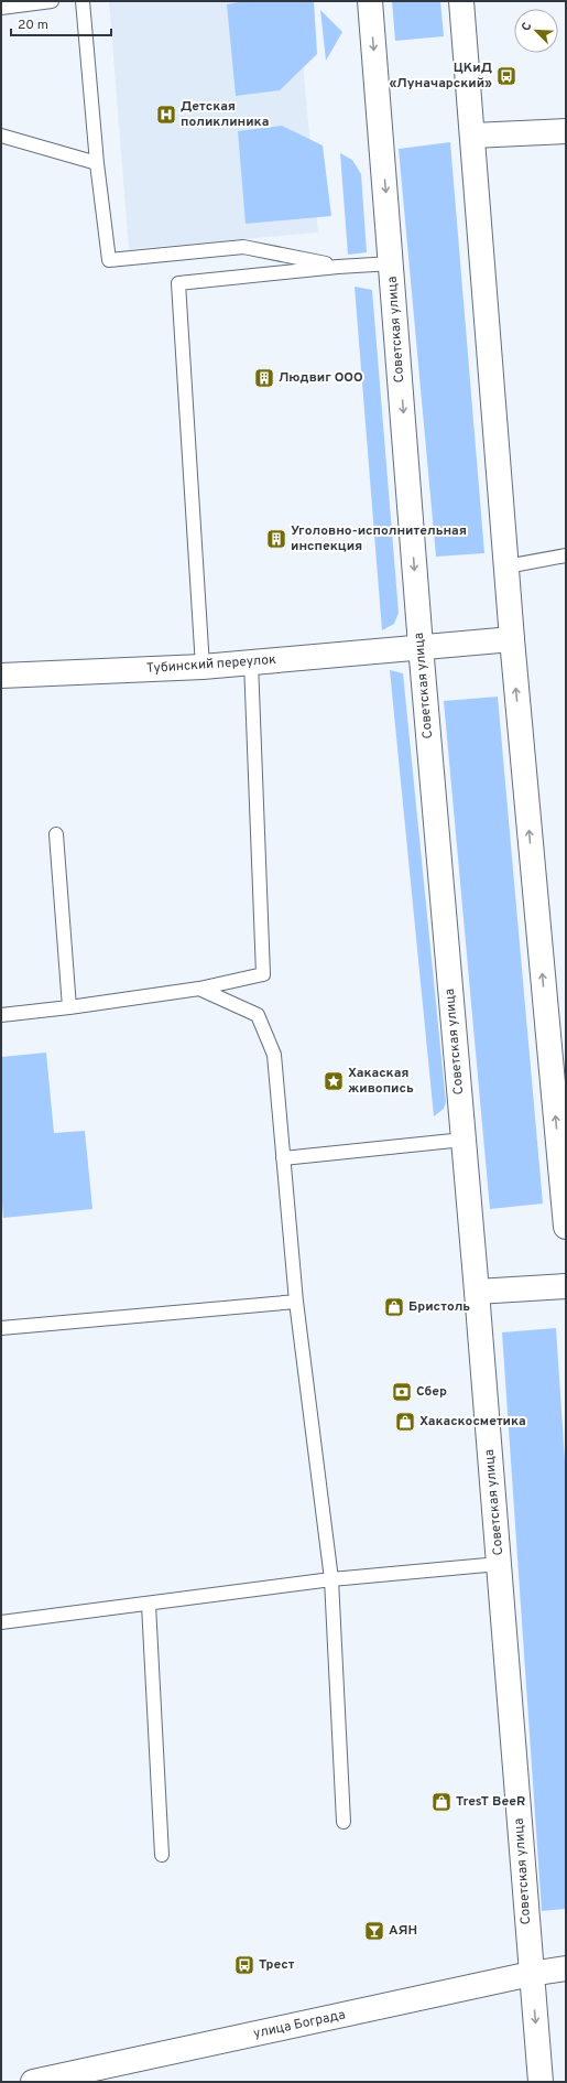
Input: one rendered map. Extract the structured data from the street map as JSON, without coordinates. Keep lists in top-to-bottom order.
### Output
{
  "streets": {
    "main road": ["Советская улица", "Тубинский переулок", "улица Бограда"]
  },
  "crossings": [
    ["Советская улица", "Тубинский переулок"],
    ["Советская улица", "улица Бограда"]
  ],
  "places": {
    "bus stop": ["ЦКиД «Луначарский»", "Трест"],
    "hospital": ["Детская поликлиника"],
    "building": ["Людвиг ООО", "Уголовно-исполнительная инспекция"],
    "place": ["Хакаская живопись"],
    "shop": ["Бристоль", "Хакаскосметика", "TresT BeeR"],
    "bank": ["Сбер"],
    "bar": ["АЯН"]
  },
  "scale_bar": "20 m",
  "north": "top left"
}
